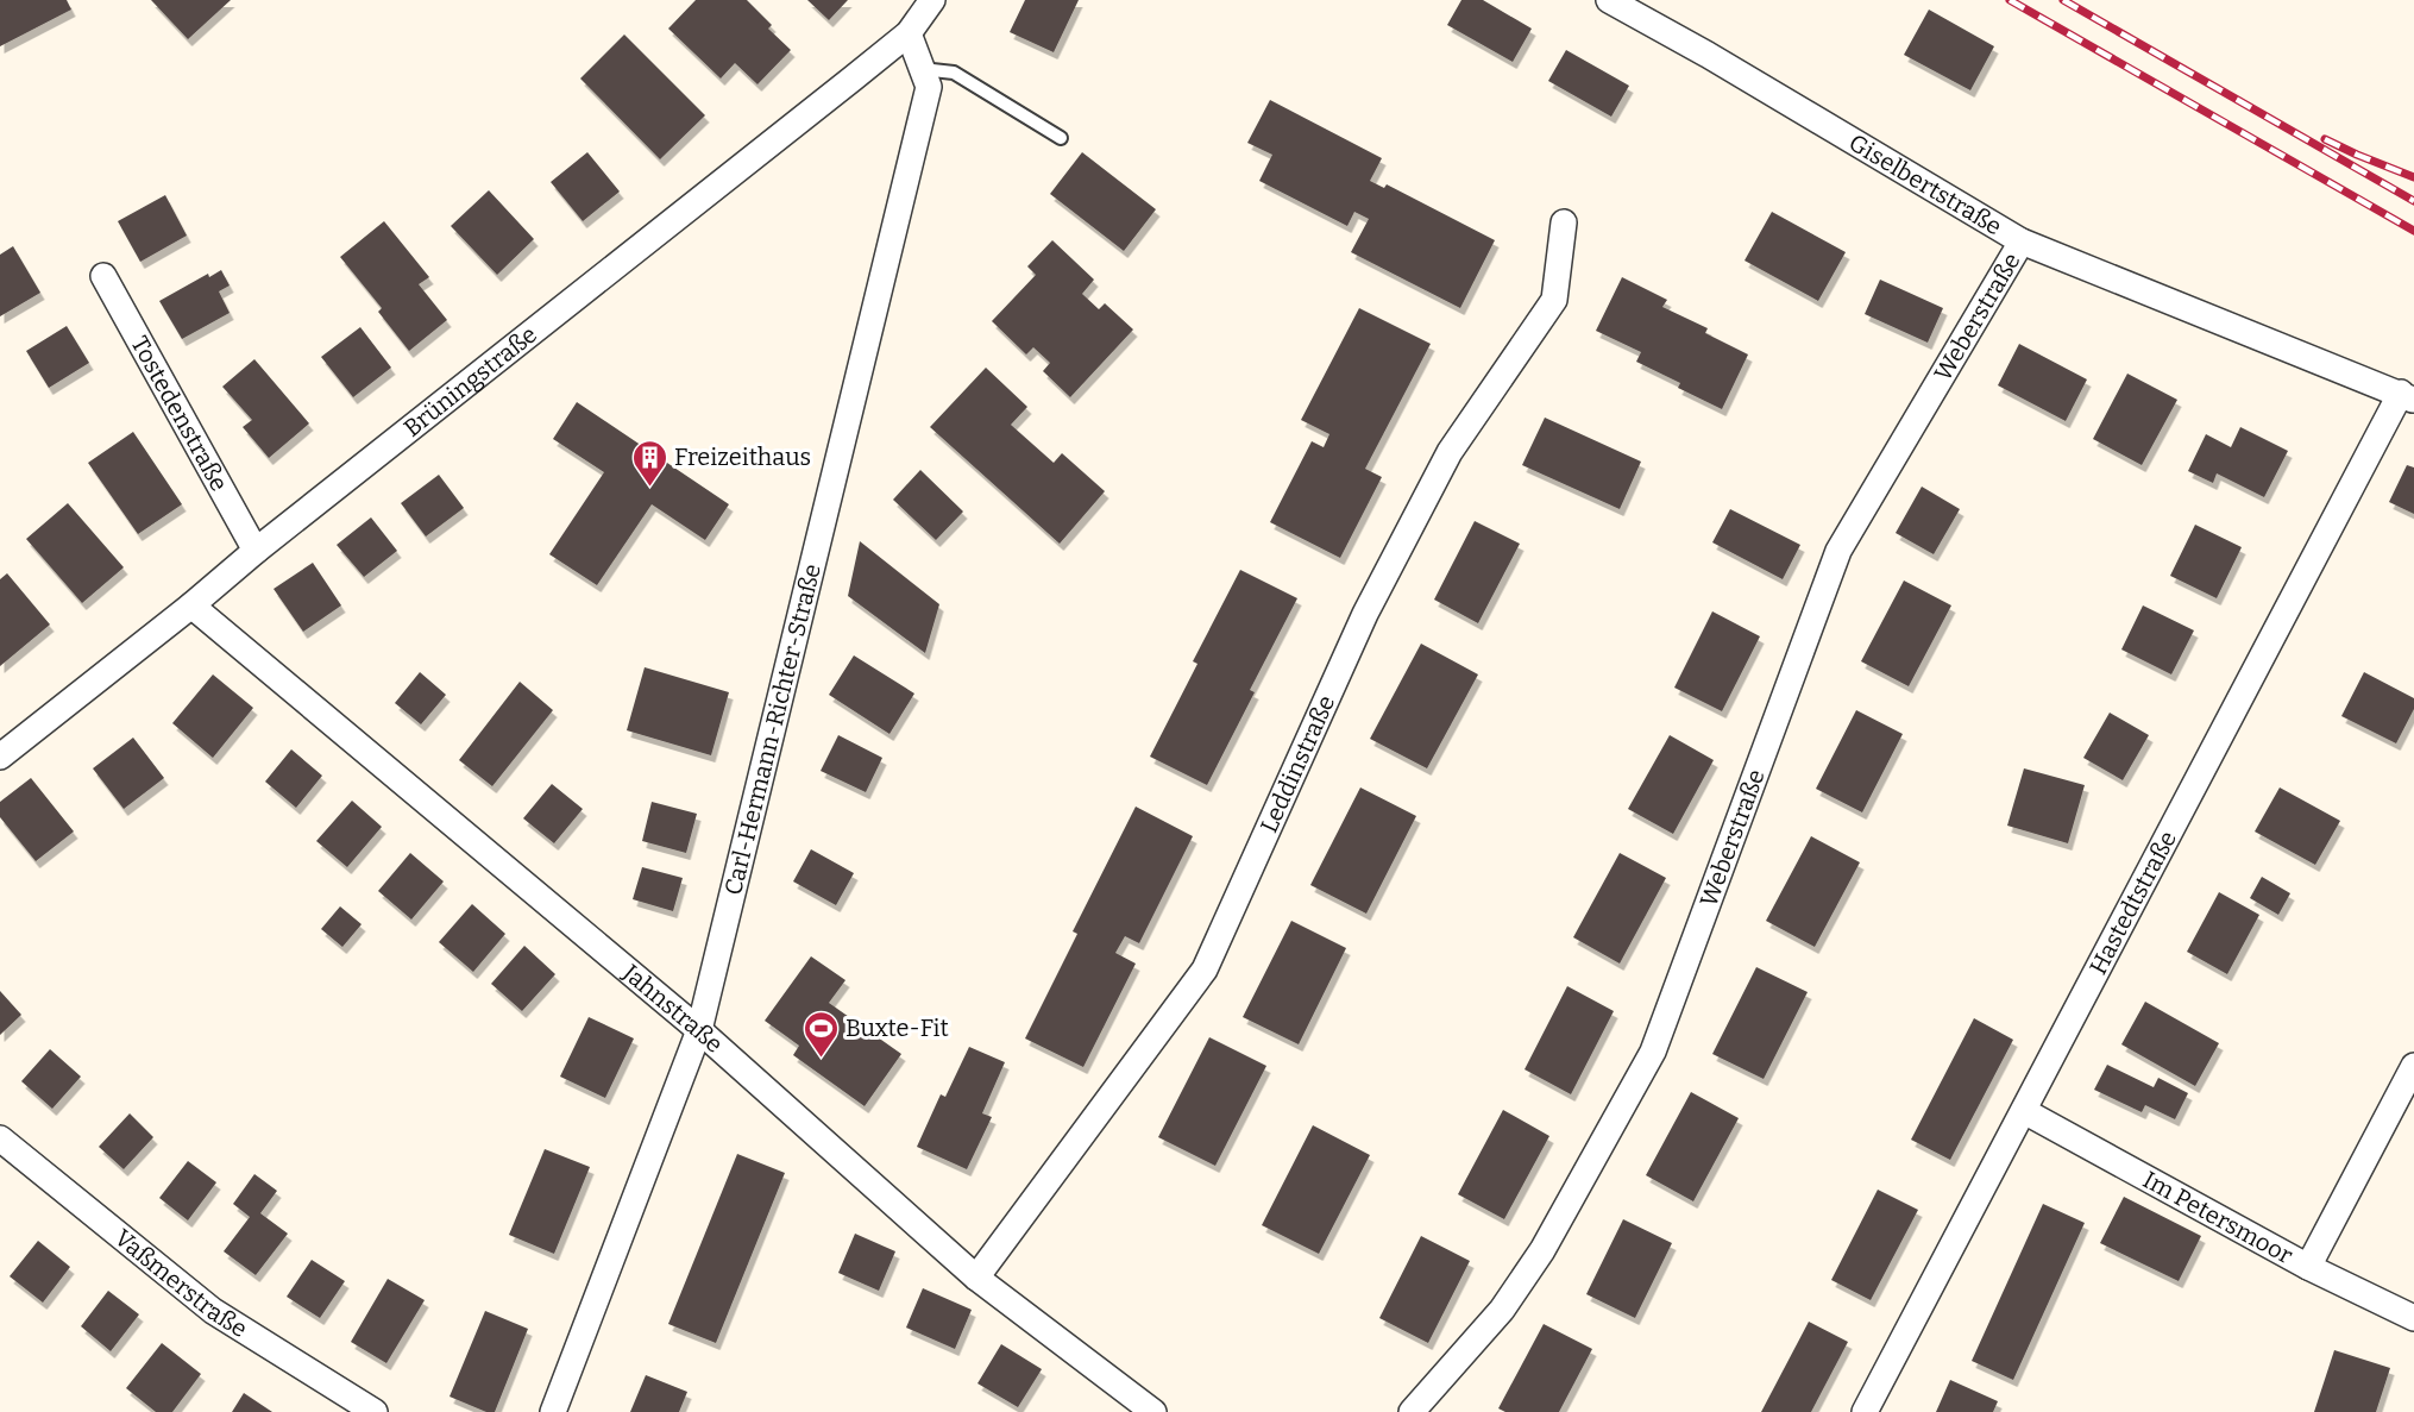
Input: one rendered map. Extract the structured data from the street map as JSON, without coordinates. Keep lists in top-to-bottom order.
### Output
{
  "streets": {
    "street": [
      "Giselbertstraße",
      "Weberstraße",
      "Brüningstraße",
      "Tostedenstraße",
      "Carl-Hermann-Richter-Straße",
      "Leddinstraße",
      "Hastedtstraße",
      "Jahnstraße",
      "Im Petersmoor",
      "Vaßmerstraße"
    ]
  },
  "crossings": [
    ["Giselbertstraße", "Weberstraße"],
    ["Giselbertstraße", "Hastedtstraße"],
    ["Brüningstraße", "Tostedenstraße"],
    ["Brüningstraße", "Carl-Hermann-Richter-Straße"],
    ["Brüningstraße", "Jahnstraße"],
    ["Carl-Hermann-Richter-Straße", "Jahnstraße"],
    ["Leddinstraße", "Jahnstraße"],
    ["Hastedtstraße", "Im Petersmoor"]
  ],
  "places": {
    "building": ["Freizeithaus"],
    "sports": ["Buxte-Fit"]
  }
}
